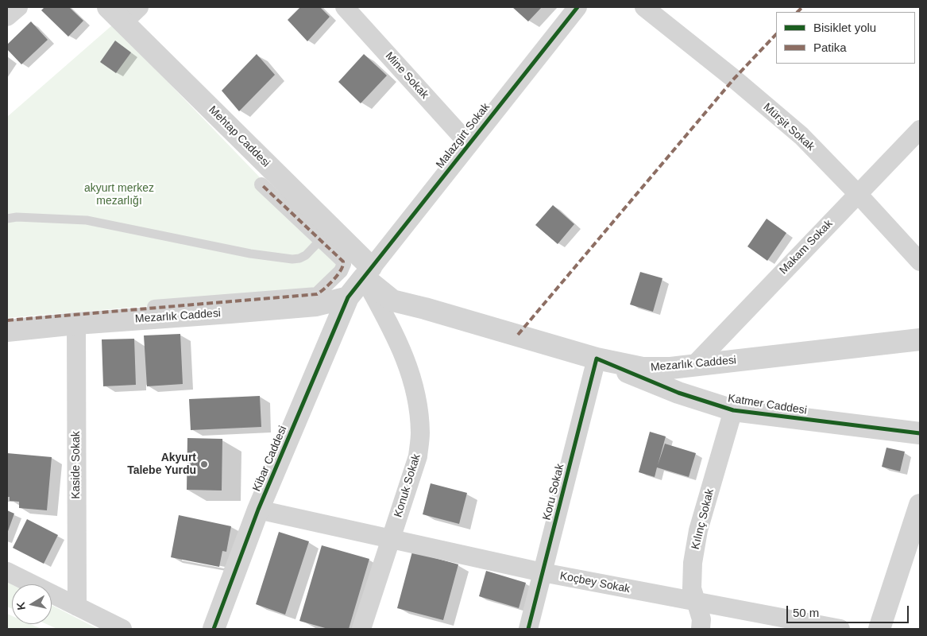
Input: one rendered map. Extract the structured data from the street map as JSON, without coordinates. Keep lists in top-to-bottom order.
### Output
{
  "streets": {
    "street": [
      "Mine Sokak",
      "Mürşit Sokak",
      "Malazgirt Sokak",
      "Mehtap Caddesi",
      "Makam Sokak",
      "Mezarlık Caddesi",
      "Katmer Caddesi",
      "Kibar Caddesi",
      "Kaside Sokak",
      "Konuk Sokak",
      "Koru Sokak",
      "Kılınç Sokak",
      "Koçbey Sokak"
    ]
  },
  "crossings": [
    ["Mine Sokak", "Malazgirt Sokak"],
    ["Mürşit Sokak", "Makam Sokak"],
    ["Malazgirt Sokak", "Mehtap Caddesi"],
    ["Malazgirt Sokak", "Mezarlık Caddesi"],
    ["Malazgirt Sokak", "Kibar Caddesi"],
    ["Malazgirt Sokak", "Konuk Sokak"],
    ["Mehtap Caddesi", "Mezarlık Caddesi"],
    ["Mehtap Caddesi", "Kibar Caddesi"],
    ["Mehtap Caddesi", "Konuk Sokak"],
    ["Makam Sokak", "Mezarlık Caddesi"],
    ["Mezarlık Caddesi", "Katmer Caddesi"],
    ["Mezarlık Caddesi", "Kibar Caddesi"],
    ["Mezarlık Caddesi", "Kaside Sokak"],
    ["Mezarlık Caddesi", "Konuk Sokak"],
    ["Mezarlık Caddesi", "Koru Sokak"],
    ["Katmer Caddesi", "Koru Sokak"],
    ["Katmer Caddesi", "Kılınç Sokak"],
    ["Kibar Caddesi", "Konuk Sokak"],
    ["Kibar Caddesi", "Koçbey Sokak"],
    ["Konuk Sokak", "Koçbey Sokak"],
    ["Koru Sokak", "Koçbey Sokak"],
    ["Kılınç Sokak", "Koçbey Sokak"]
  ],
  "parks": ["akyurt merkez mezarlığı"],
  "places": ["Akyurt Talebe Yurdu"],
  "legend": ["Bisiklet yolu", "Patika"],
  "scale_bar": "50 m",
  "north": "left"
}
